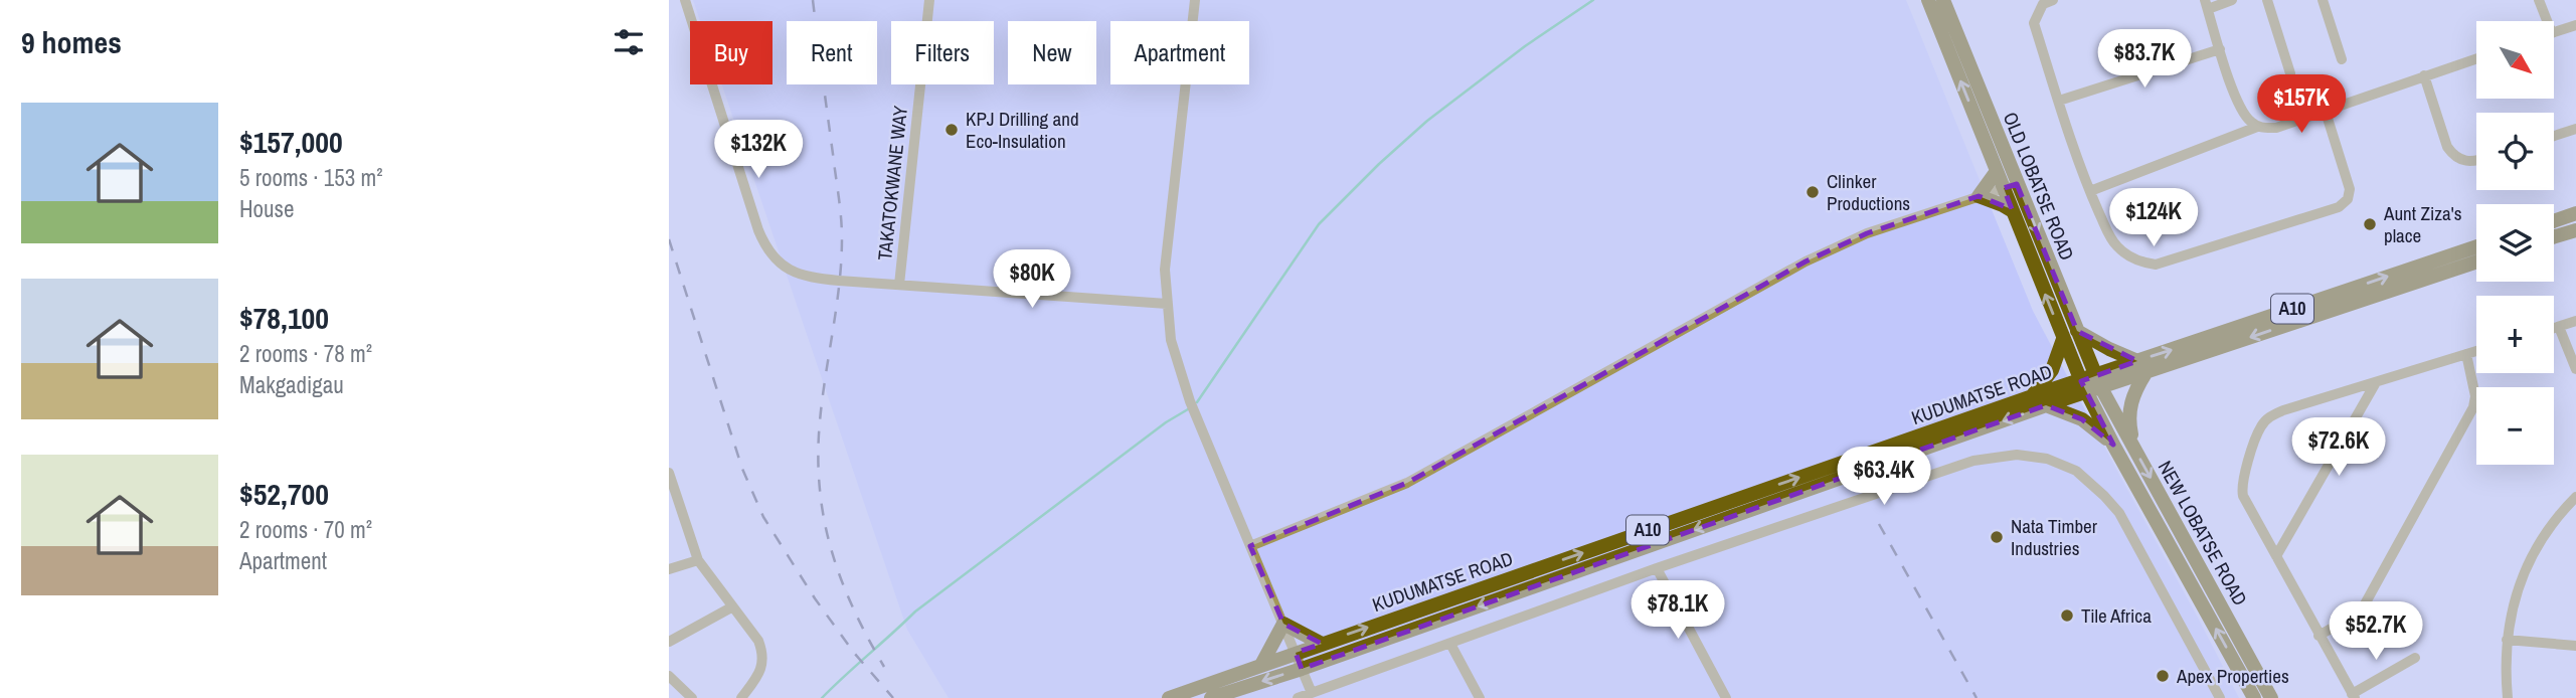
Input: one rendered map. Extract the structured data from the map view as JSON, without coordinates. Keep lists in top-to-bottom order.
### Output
{
  "streets": {
    "main road": [
      "OLD LOBATSE ROAD",
      "A10",
      "KUDUMATSE ROAD",
      "NEW LOBATSE ROAD"
    ],
    "street": ["TAKATOKWANE WAY"]
  },
  "crossings": [
    ["OLD LOBATSE ROAD", "KUDUMATSE ROAD"],
    ["OLD LOBATSE ROAD", "NEW LOBATSE ROAD"],
    ["KUDUMATSE ROAD", "NEW LOBATSE ROAD"]
  ],
  "places": [
    "KPJ Drilling and Eco-Insulation",
    "Clinker Productions",
    "Aunt Ziza's place",
    "Nata Timber Industries",
    "Tile Africa",
    "Apex Properties"
  ],
  "north": "bottom right",
  "page": {
    "heading": "9 homes",
    "map_buttons": ["+", "−"],
    "chip": [
      "Buy",
      "Rent",
      "Filters",
      "New",
      "Apartment"
    ],
    "price": [
      "$83.7K",
      "$157K",
      "$132K",
      "$124K",
      "$80K",
      "$72.6K",
      "$63.4K",
      "$78.1K",
      "$52.7K"
    ],
    "list": [
      {
        "name": "$157,000",
        "note": "5 rooms · 153 m² · House"
      },
      {
        "name": "$78,100",
        "note": "2 rooms · 78 m² · Makgadigau"
      },
      {
        "name": "$52,700",
        "note": "2 rooms · 70 m² · Apartment"
      }
    ]
  }
}
